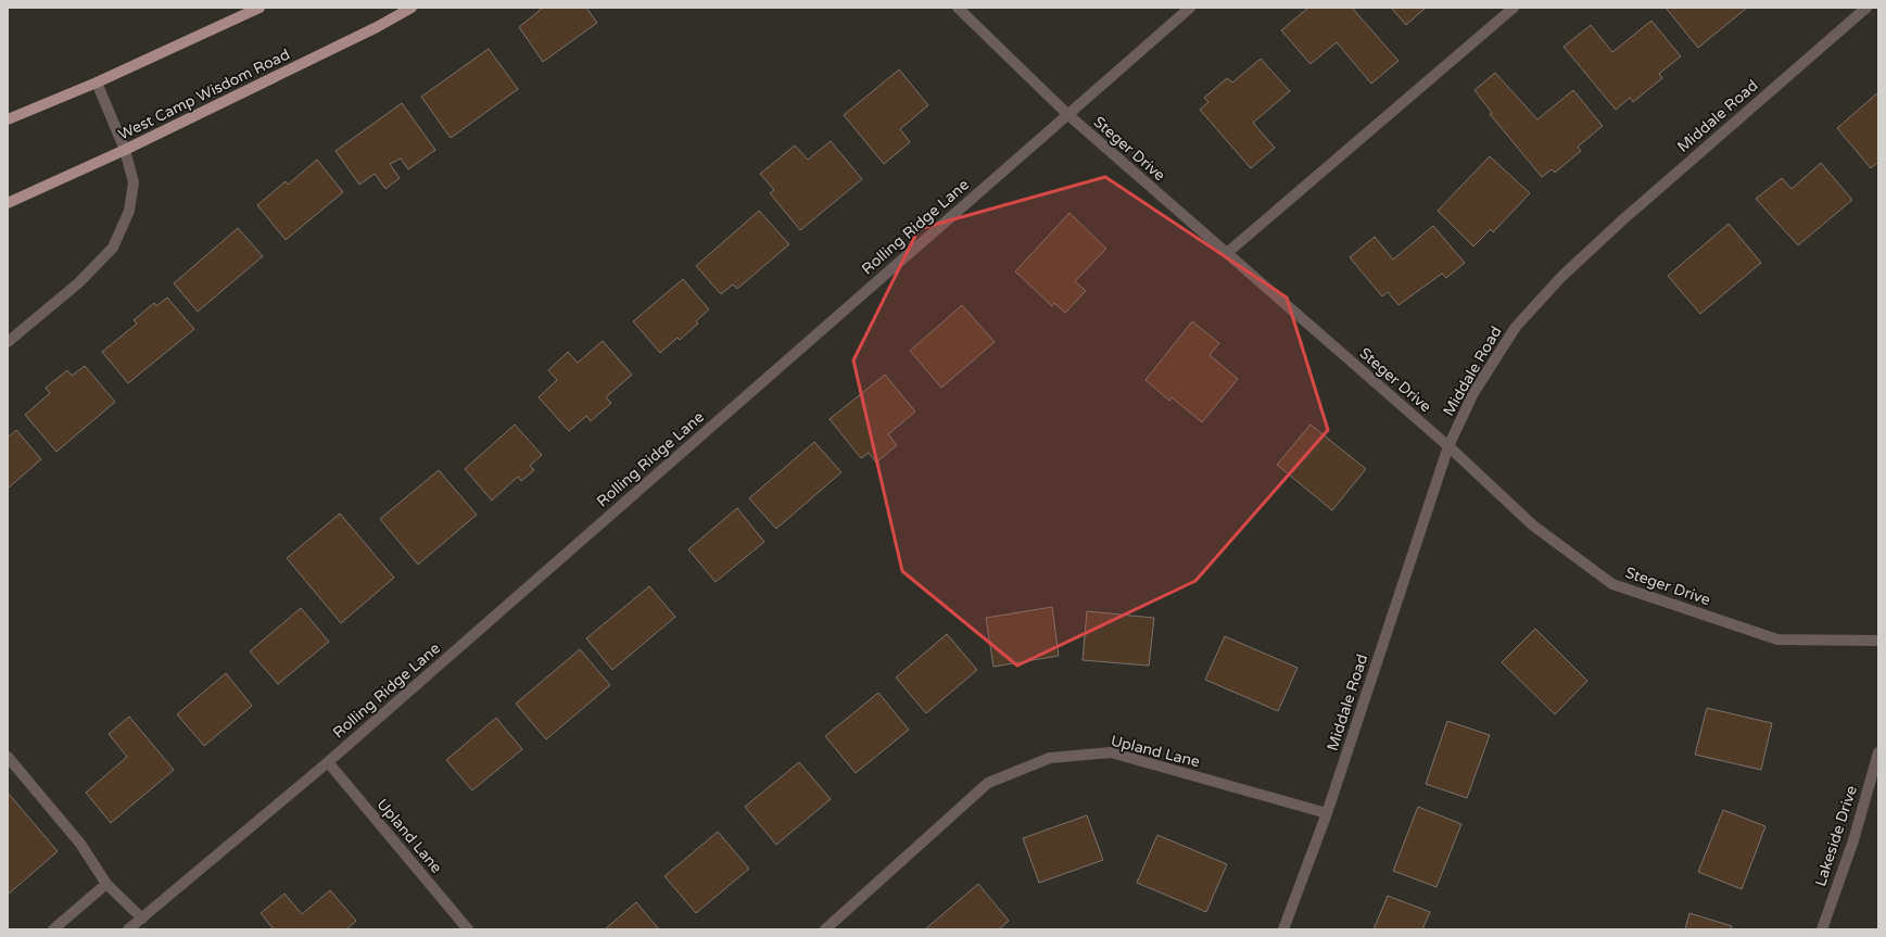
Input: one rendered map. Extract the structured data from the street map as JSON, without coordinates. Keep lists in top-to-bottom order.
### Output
{
  "streets": {
    "main road": ["West Camp Wisdom Road"],
    "street": [
      "Middale Road",
      "Steger Drive",
      "Rolling Ridge Lane",
      "Upland Lane",
      "Lakeside Drive"
    ]
  },
  "crossings": [
    ["Middale Road", "Steger Drive"],
    ["Middale Road", "Upland Lane"],
    ["Steger Drive", "Rolling Ridge Lane"],
    ["Rolling Ridge Lane", "Upland Lane"]
  ]
}
